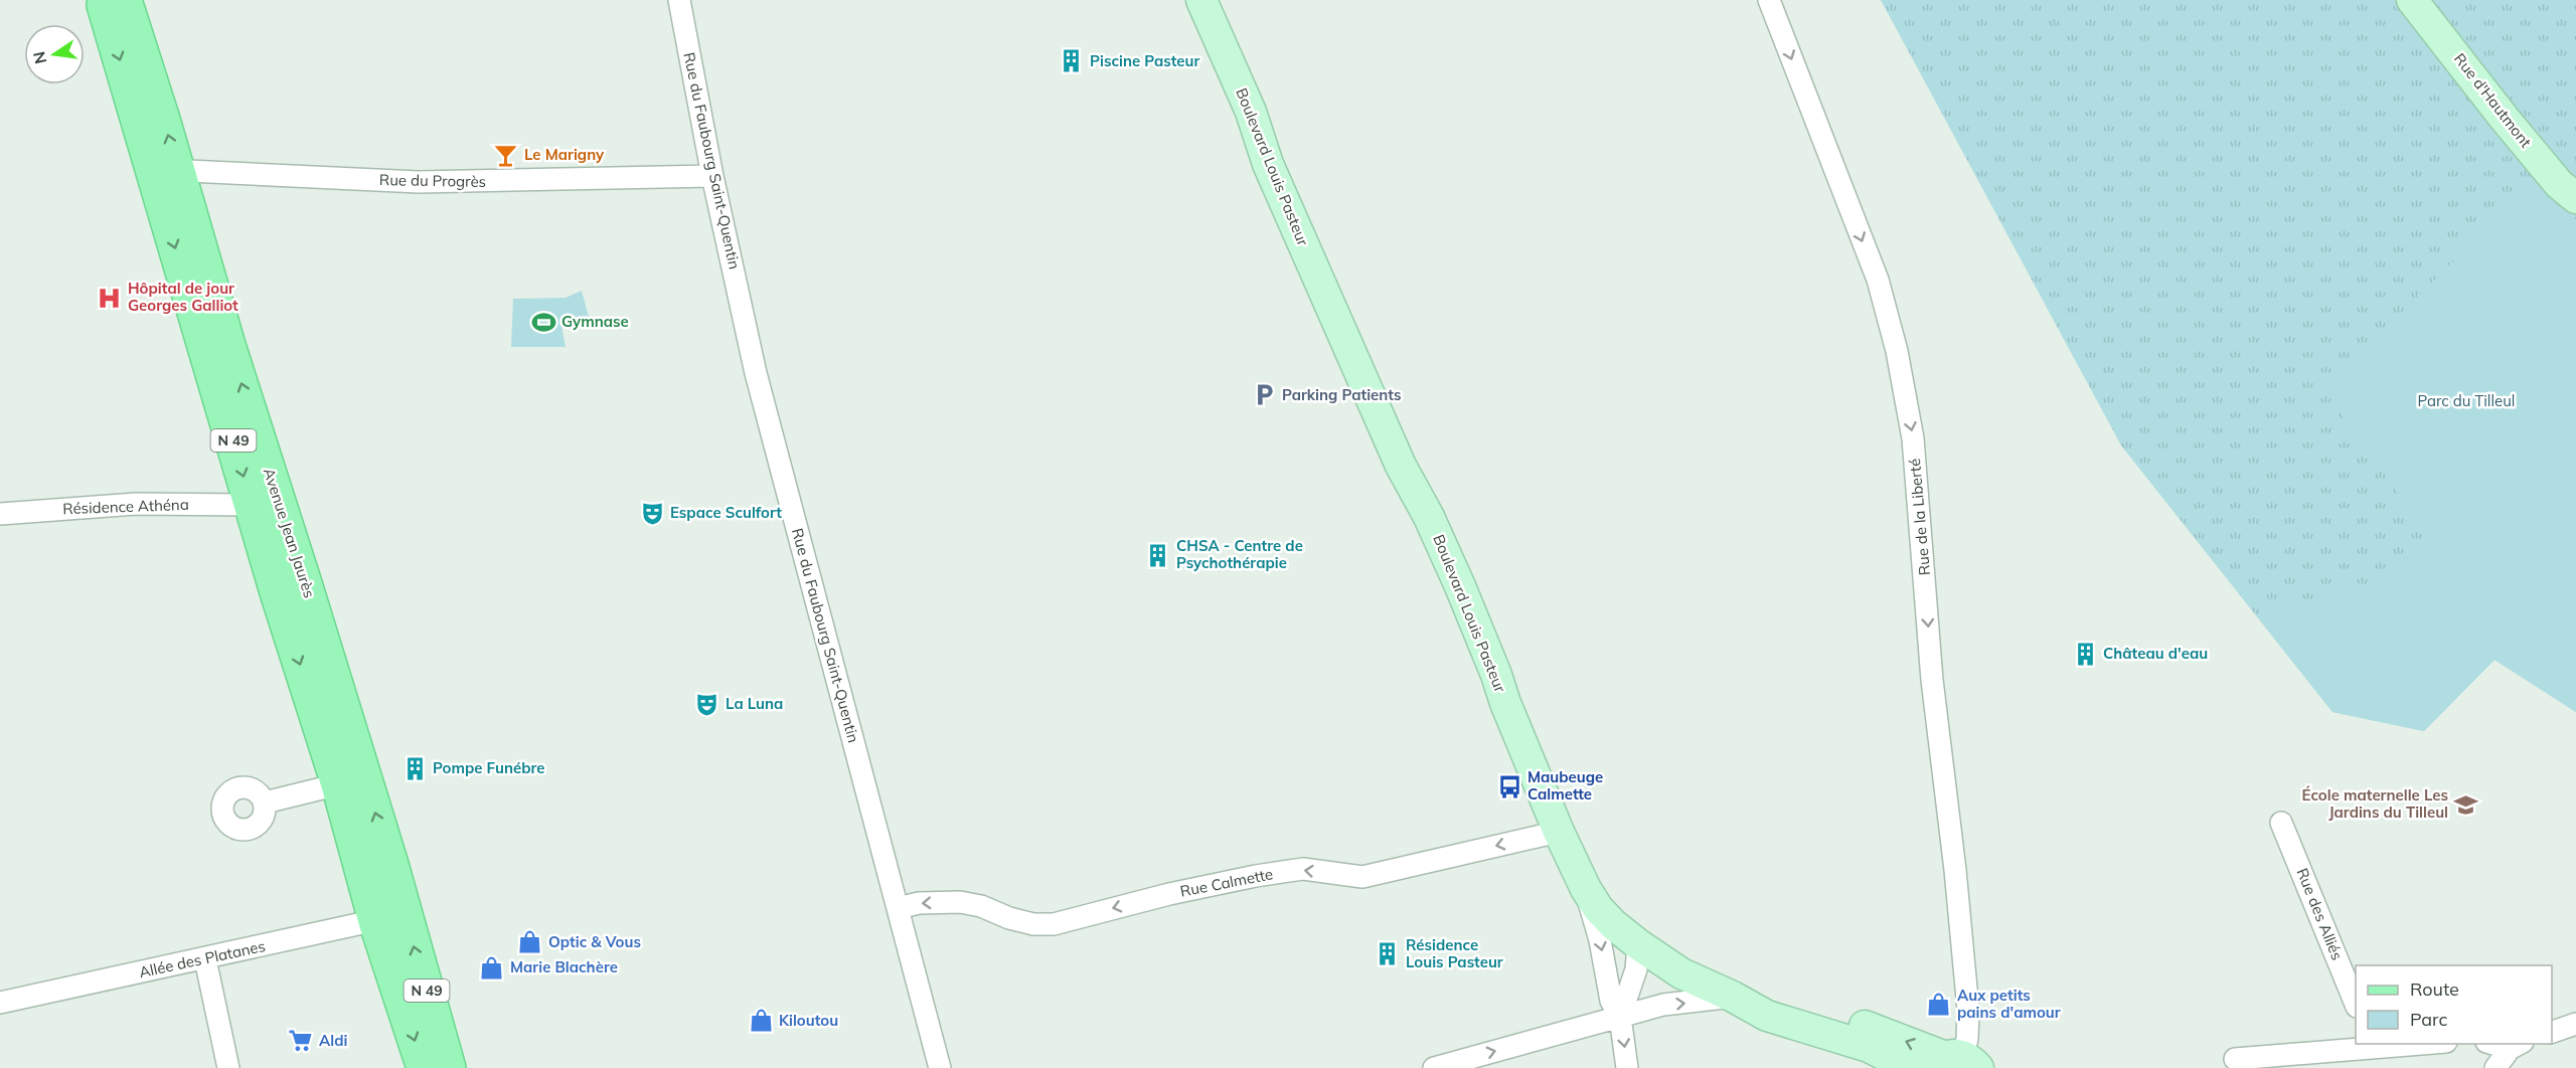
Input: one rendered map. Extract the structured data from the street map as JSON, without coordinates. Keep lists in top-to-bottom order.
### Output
{
  "streets": {
    "main road": [
      "Rue d'Hautmont",
      "Boulevard Louis Pasteur",
      "N 49",
      "Avenue Jean Jaurès"
    ],
    "street": [
      "Rue du Faubourg Saint-Quentin",
      "Rue du Progrès",
      "Résidence Athéna",
      "Rue de la Liberté",
      "Rue Calmette",
      "Rue des Alliés",
      "Allée des Platanes"
    ]
  },
  "crossings": [
    ["Rue du Faubourg Saint-Quentin", "Rue du Progrès"],
    ["Rue du Faubourg Saint-Quentin", "Rue Calmette"],
    ["Boulevard Louis Pasteur", "Rue Calmette"],
    ["Rue du Progrès", "Avenue Jean Jaurès"],
    ["Résidence Athéna", "Avenue Jean Jaurès"],
    ["Avenue Jean Jaurès", "Allée des Platanes"]
  ],
  "one_way": ["Rue de la Liberté", "Rue Calmette"],
  "parks": ["Parc du Tilleul"],
  "places": {
    "building": [
      "Piscine Pasteur",
      "CHSA - Centre de Psychothérapie",
      "Château d'eau",
      "Pompe Funébre",
      "Résidence Louis Pasteur"
    ],
    "bar": ["Le Marigny"],
    "hospital": ["Hôpital de jour Georges Galliot"],
    "sports": ["Gymnase"],
    "parking": ["Parking Patients"],
    "theatre": ["Espace Sculfort", "La Luna"],
    "bus stop": ["Maubeuge Calmette"],
    "school or university": ["École maternelle Les Jardins du Tilleul"],
    "shop": [
      "Optic & Vous",
      "Marie Blachère",
      "Aux petits pains d'amour",
      "Kiloutou"
    ],
    "supermarket": ["Aldi"]
  },
  "legend": ["Route", "Parc"],
  "north": "left"
}
